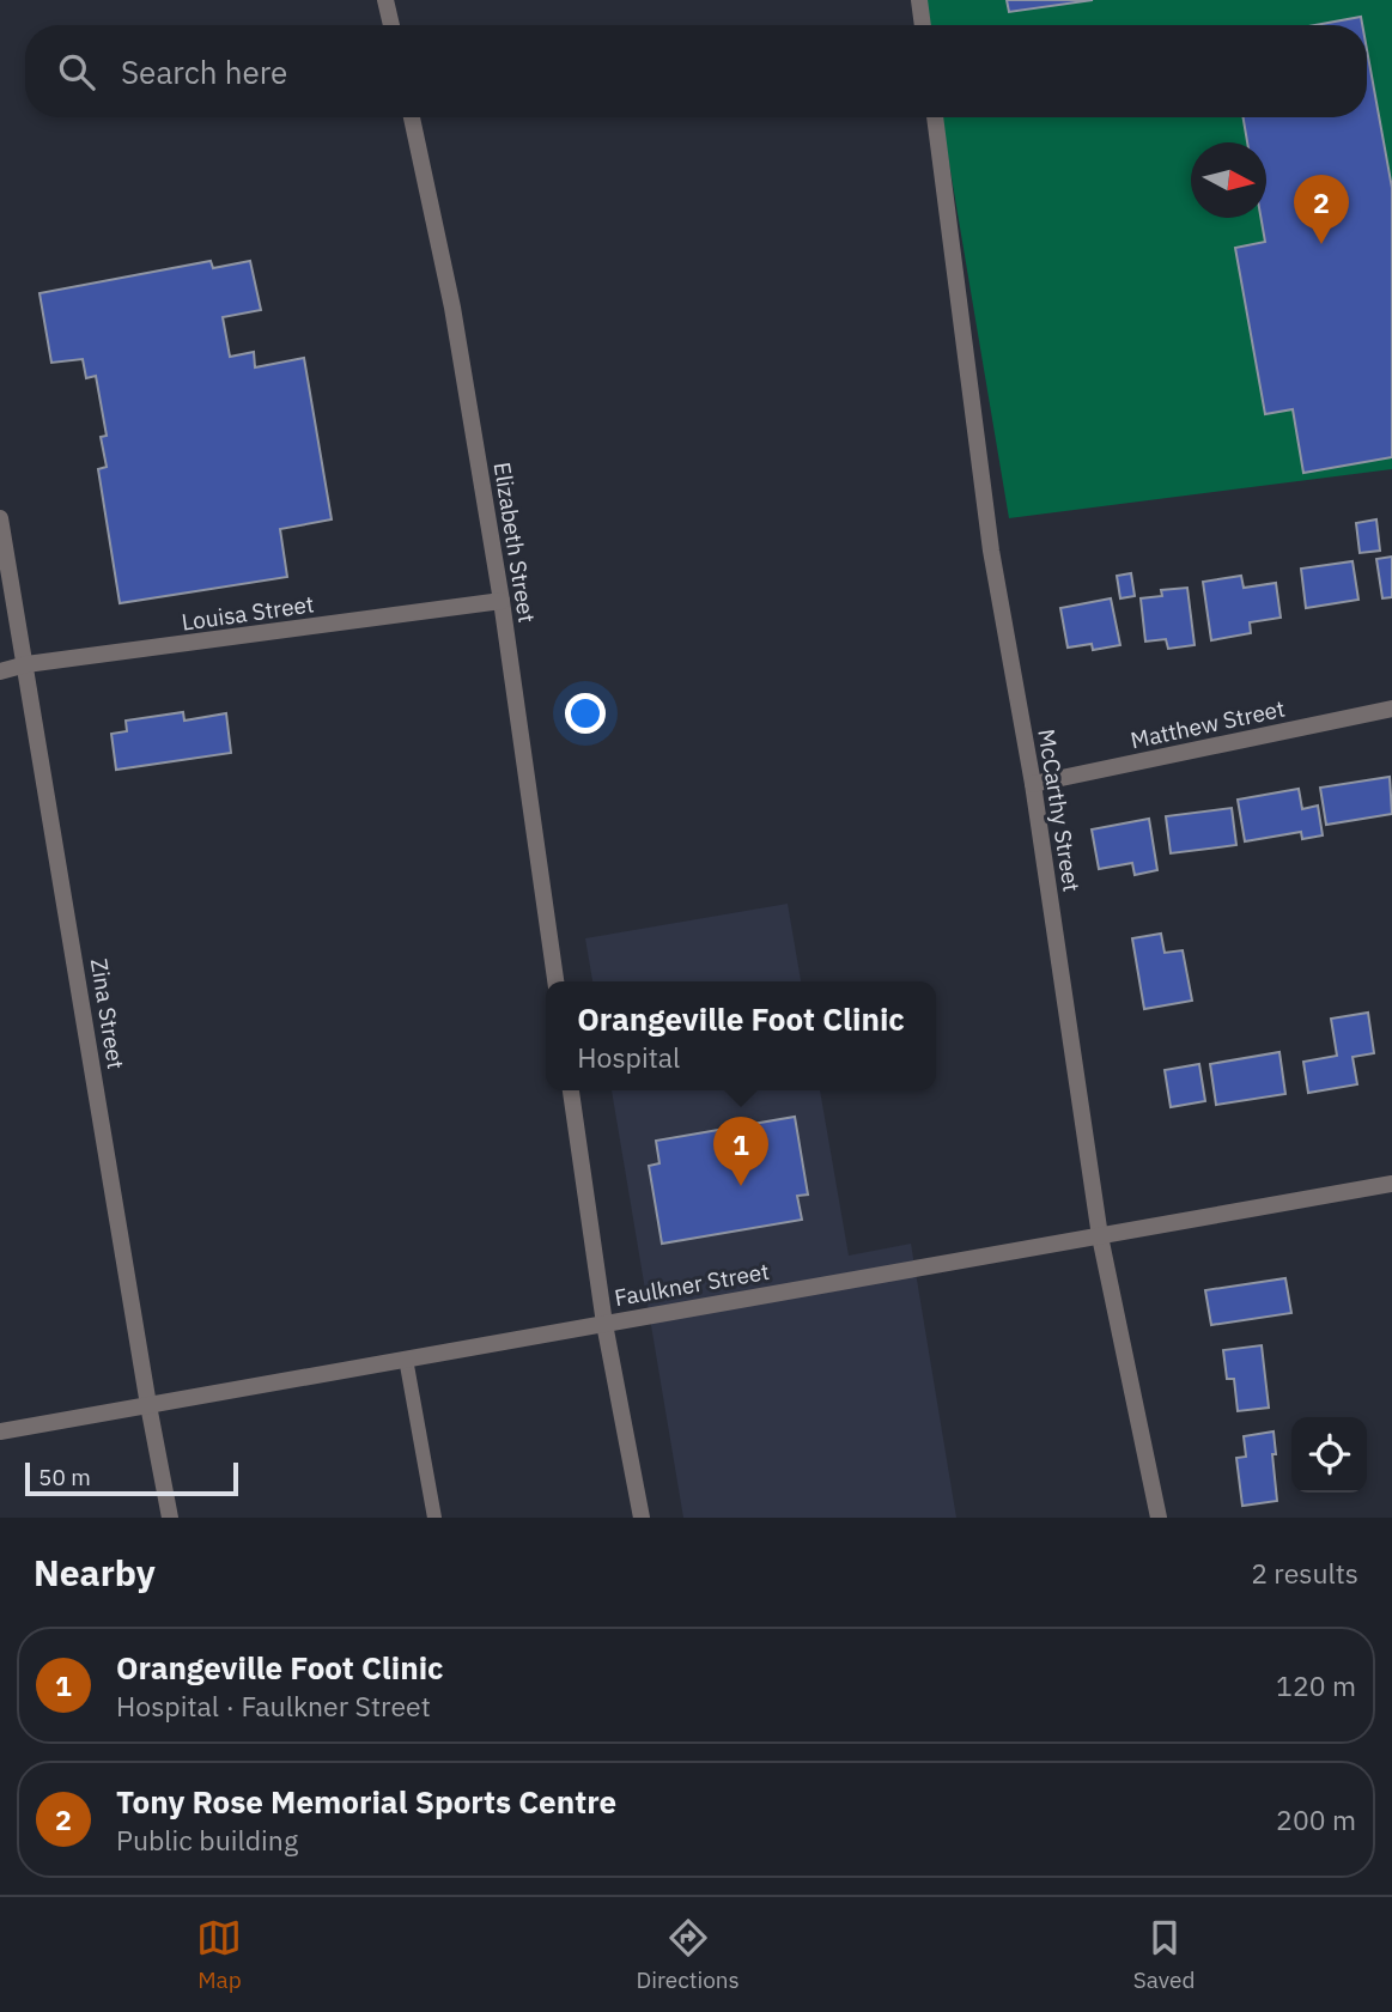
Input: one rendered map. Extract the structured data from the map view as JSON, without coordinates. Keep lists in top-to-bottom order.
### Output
{
  "streets": {
    "street": [
      "Elizabeth Street",
      "Louisa Street",
      "Matthew Street",
      "McCarthy Street",
      "Zina Street",
      "Faulkner Street"
    ]
  },
  "crossings": [
    ["Elizabeth Street", "Louisa Street"],
    ["Louisa Street", "Zina Street"],
    ["Matthew Street", "McCarthy Street"],
    ["McCarthy Street", "Faulkner Street"],
    ["Zina Street", "Faulkner Street"]
  ],
  "scale_bar": "50 m",
  "north": "right",
  "page": {
    "search": "Search here",
    "pins": ["2", "1"],
    "popup": ["Orangeville Foot Clinic", "Hospital"],
    "scale": "50 m",
    "heading": ["Nearby", "2 results"],
    "list": [
      {
        "mark": "1",
        "name": "Orangeville Foot Clinic",
        "note": "Hospital · Faulkner Street",
        "value": "120 m"
      },
      {
        "mark": "2",
        "name": "Tony Rose Memorial Sports Centre",
        "note": "Public building",
        "value": "200 m"
      }
    ],
    "nav": ["Map", "Directions", "Saved"]
  }
}
